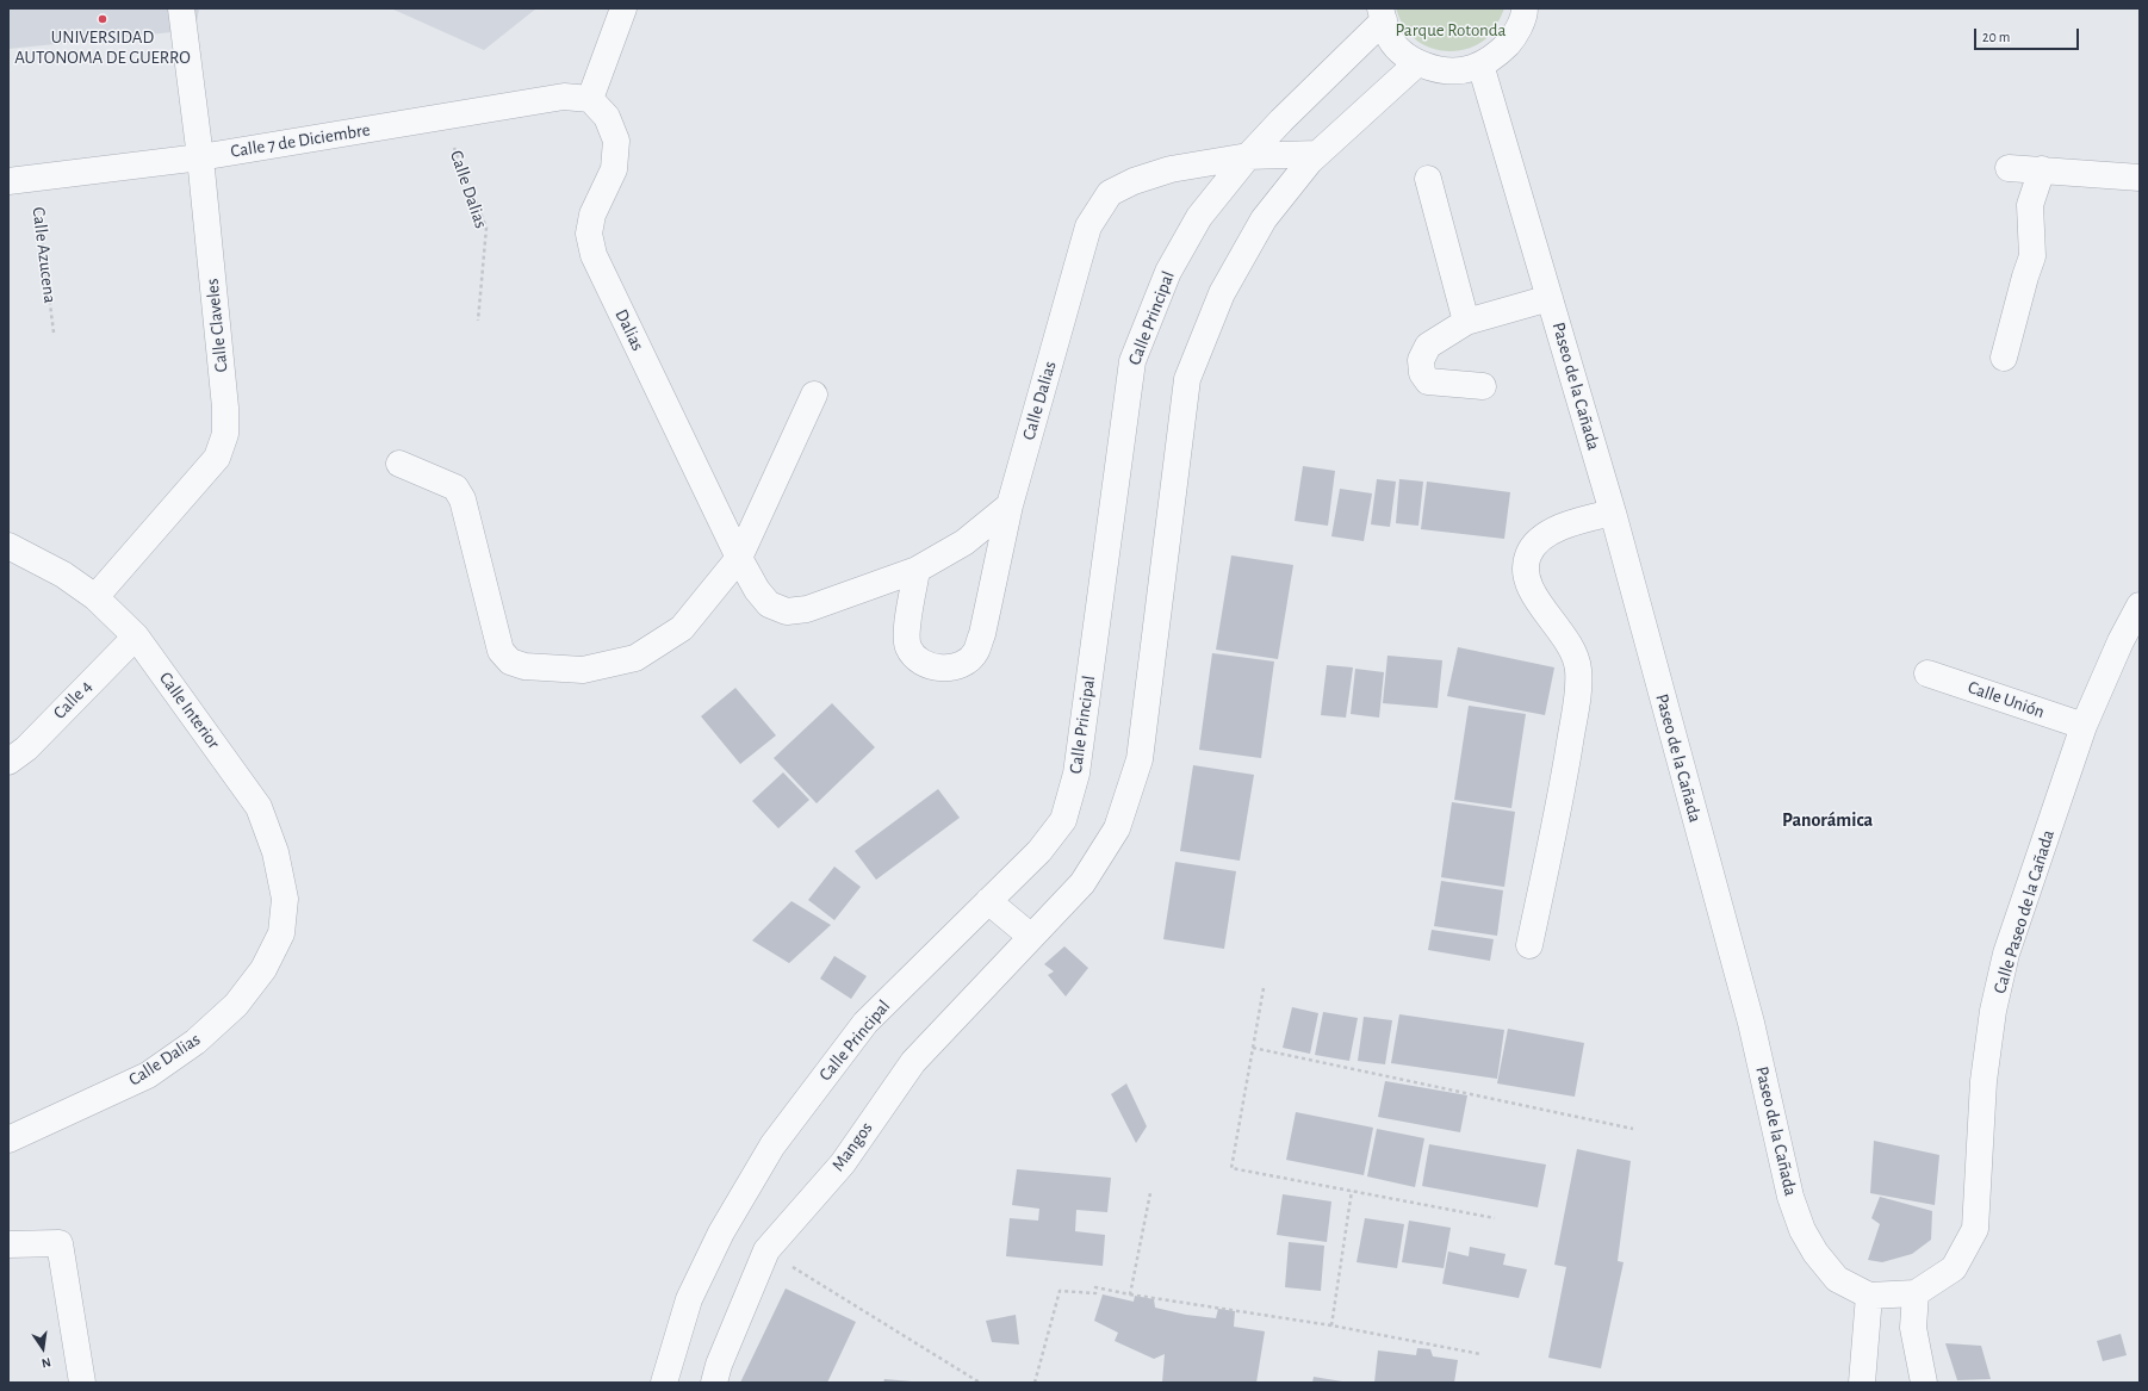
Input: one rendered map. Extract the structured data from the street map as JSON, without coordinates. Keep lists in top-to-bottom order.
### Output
{
  "streets": {
    "street": [
      "Calle 7 de Diciembre",
      "Calle Dalias",
      "Calle Principal",
      "Calle Claveles",
      "Dalias",
      "Paseo de la Cañada",
      "Calle 4",
      "Calle Unión",
      "Calle Interior",
      "Calle Paseo de la Cañada",
      "Mangos"
    ],
    "path": ["Calle Azucena"]
  },
  "crossings": [
    ["Calle 7 de Diciembre", "Calle Dalias"],
    ["Calle 7 de Diciembre", "Calle Azucena"],
    ["Calle 7 de Diciembre", "Calle Claveles"],
    ["Calle 7 de Diciembre", "Dalias"],
    ["Calle Dalias", "Calle Principal"],
    ["Calle Dalias", "Calle Interior"],
    ["Calle Claveles", "Calle Interior"],
    ["Calle 4", "Calle Interior"],
    ["Calle Unión", "Calle Paseo de la Cañada"]
  ],
  "districts": ["Panorámica"],
  "parks": ["Parque Rotonda"],
  "places": ["UNIVERSIDAD AUTONOMA DE GUERRO"],
  "scale_bar": "20 m",
  "north": "bottom"
}
